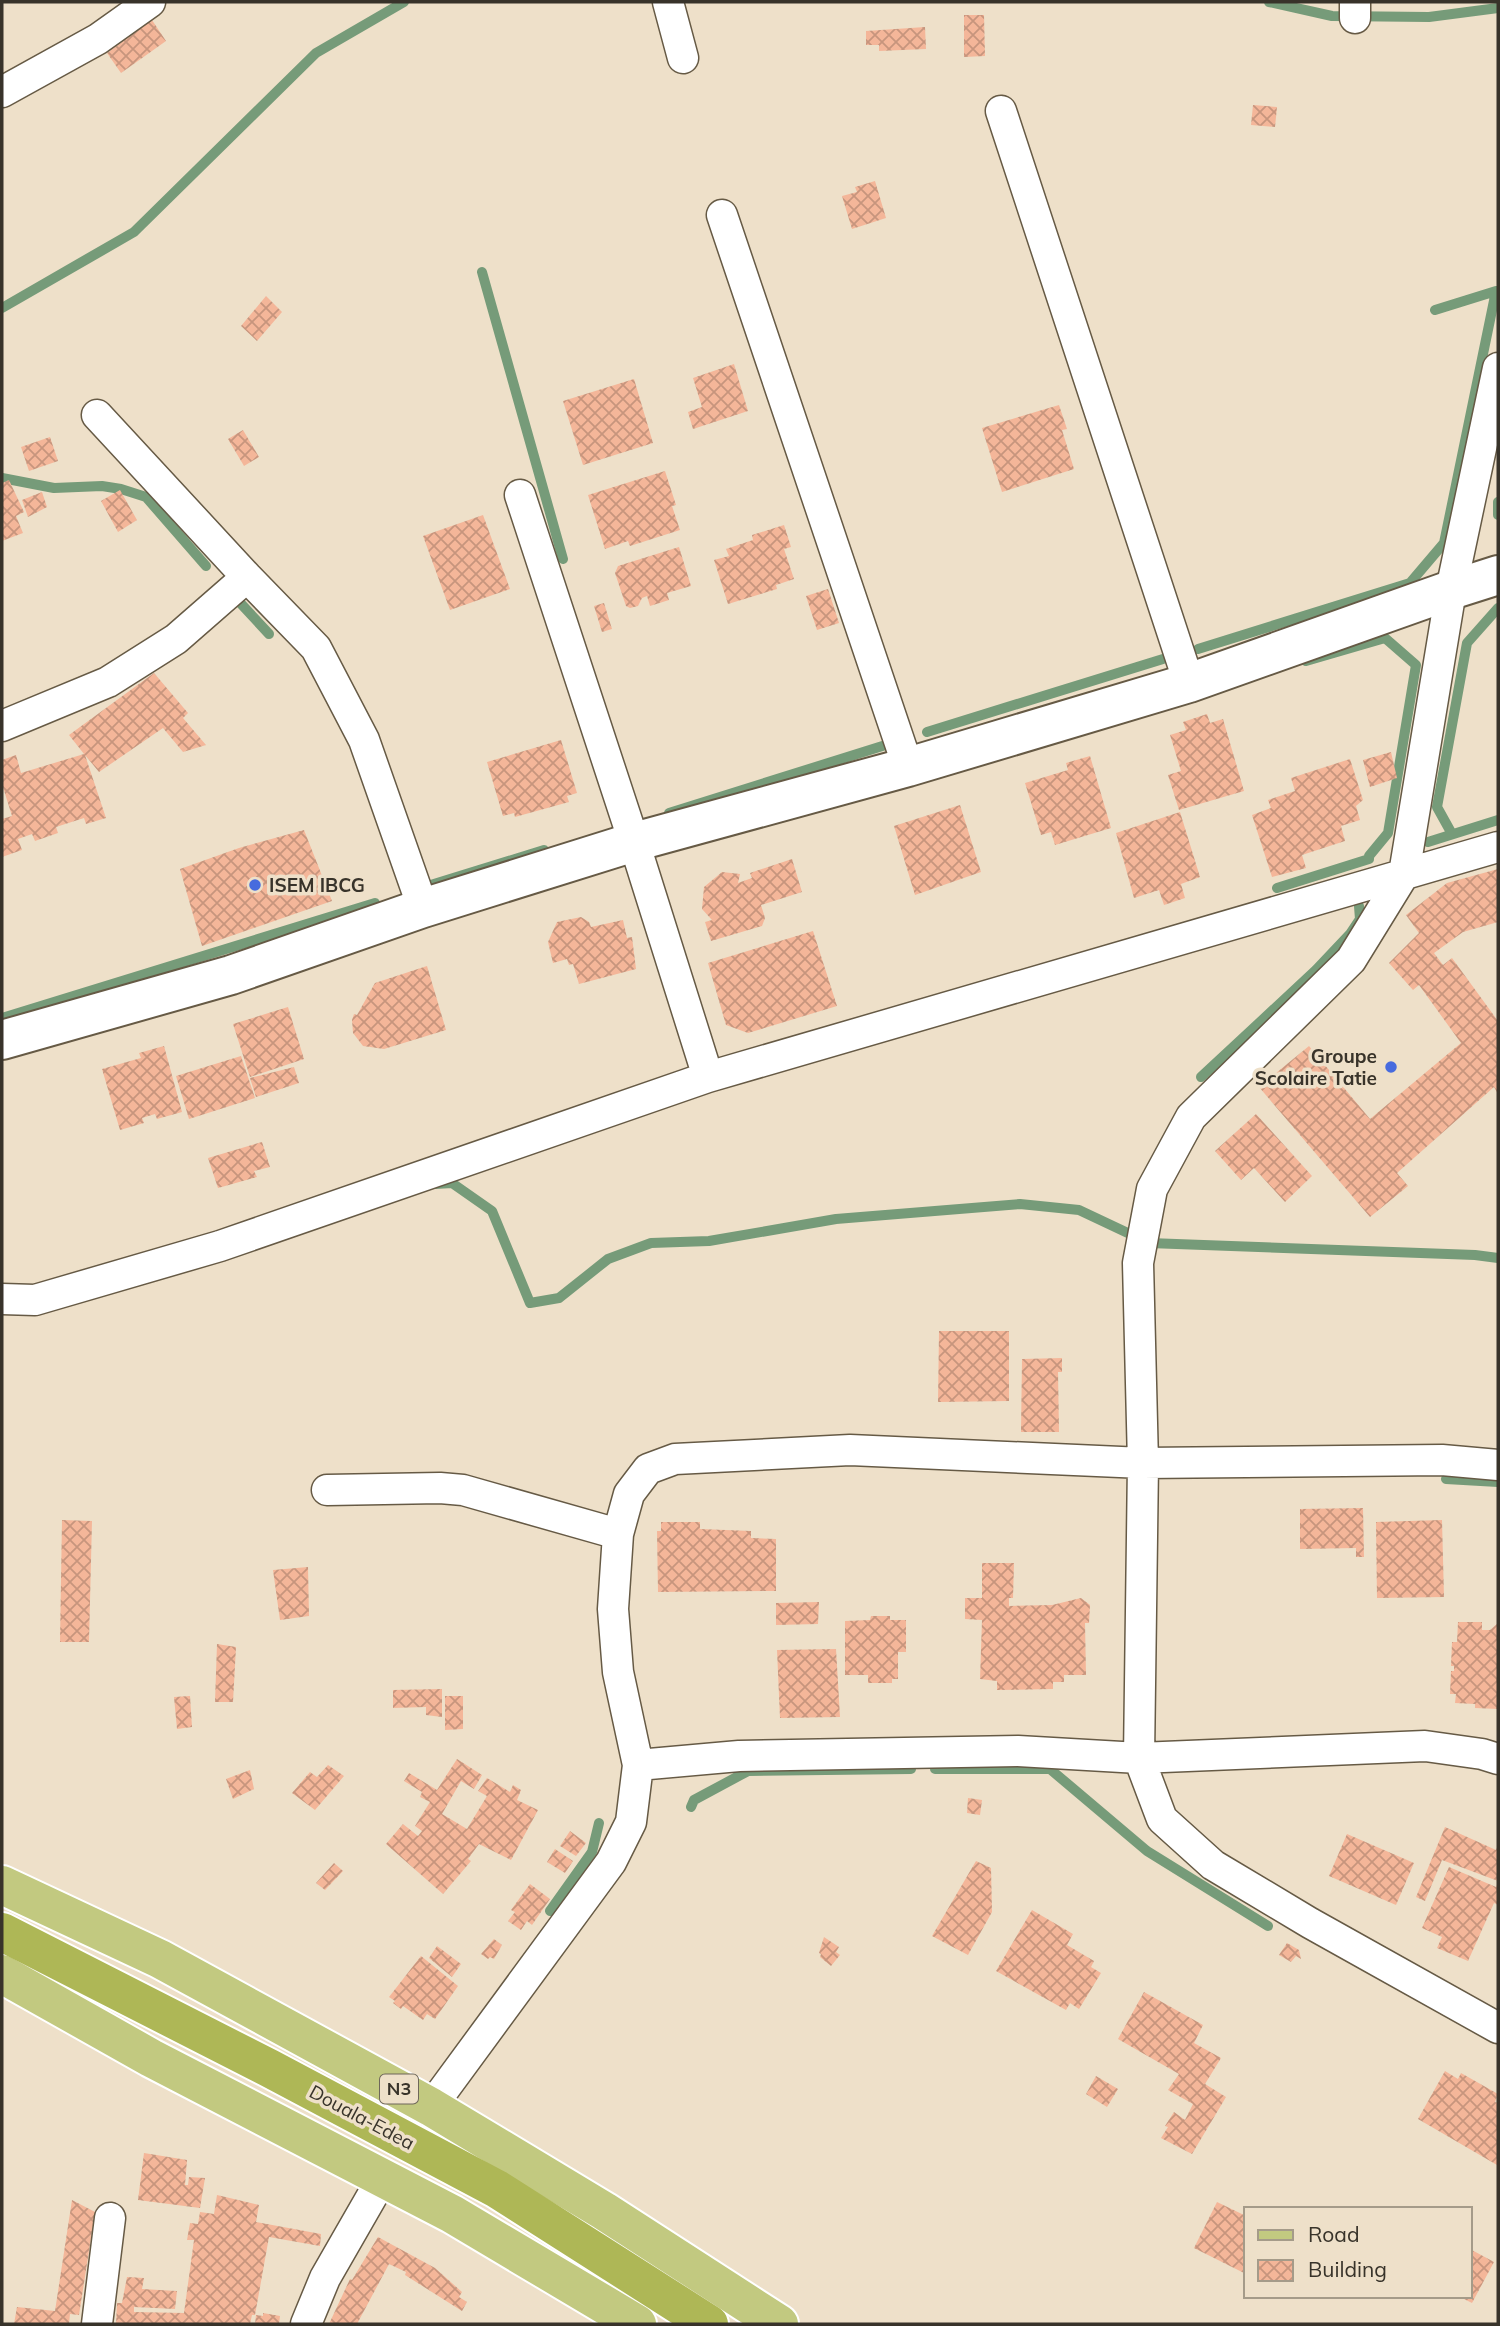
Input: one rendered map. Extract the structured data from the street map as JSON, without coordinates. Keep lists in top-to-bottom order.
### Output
{
  "streets": {
    "highway": ["N3", "Douala-Edea"]
  },
  "places": ["ISEM IBCG", "Groupe Scolaire Tatie"],
  "legend": ["Road", "Building"]
}
